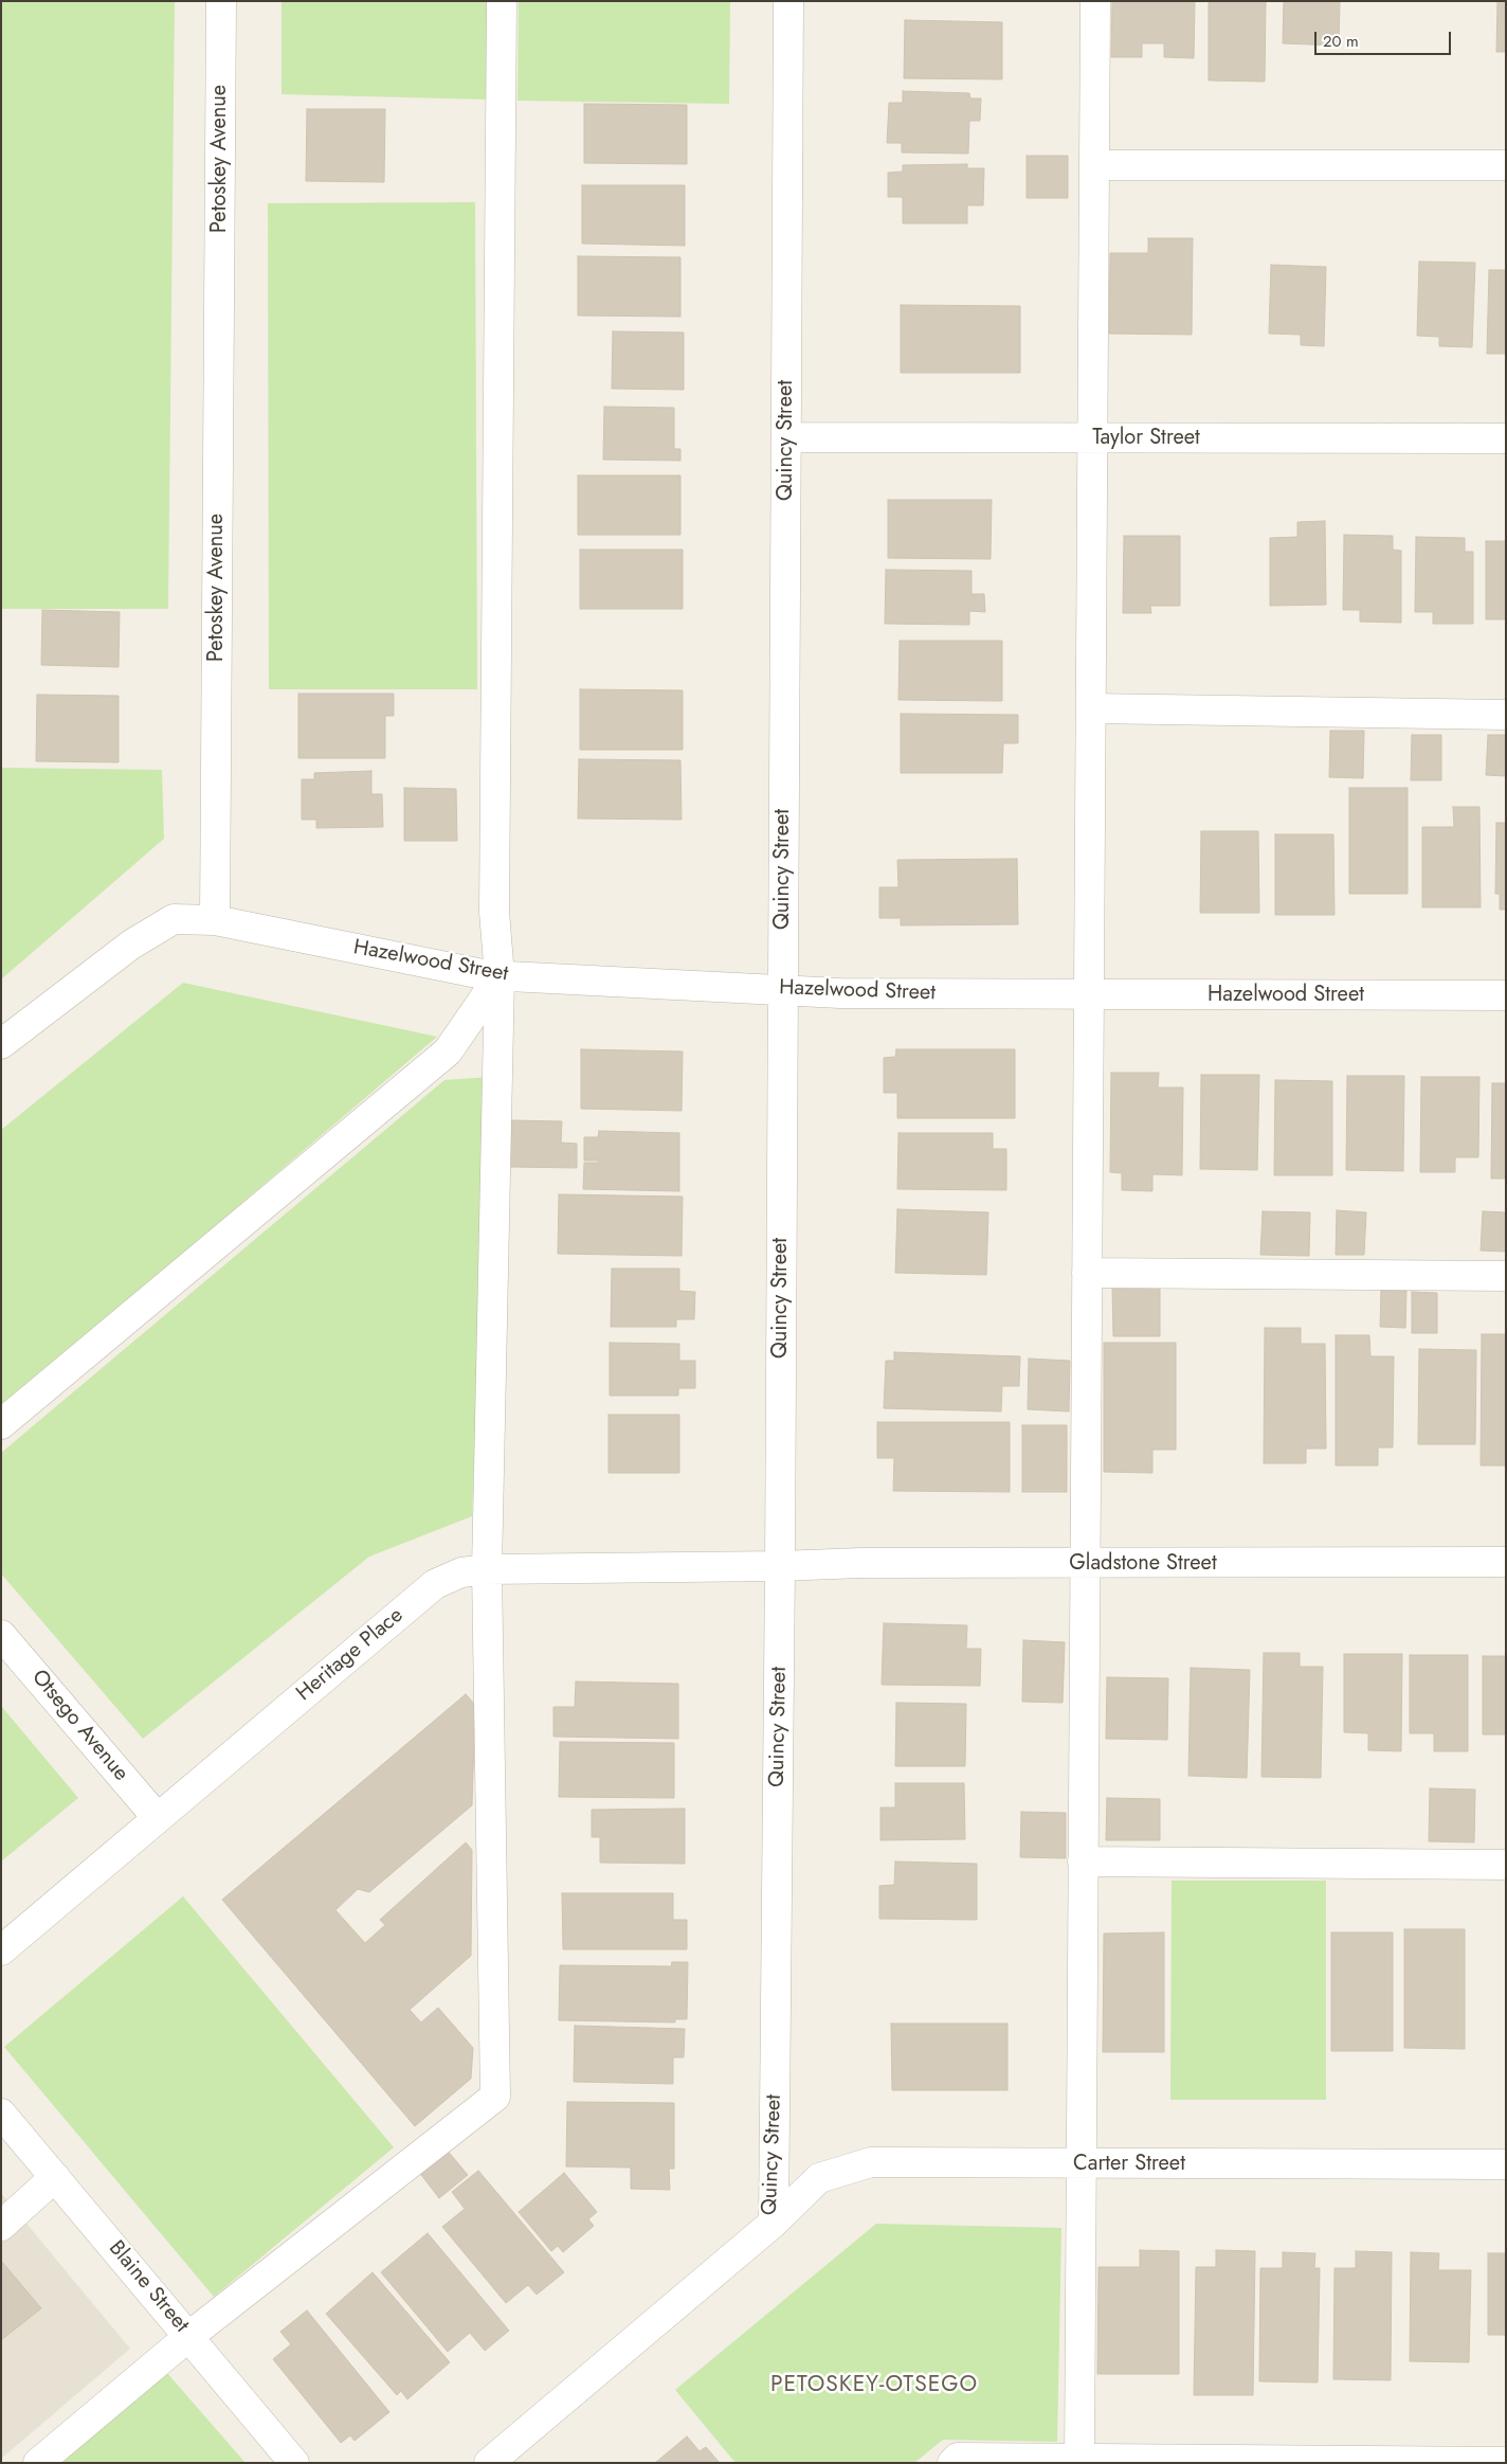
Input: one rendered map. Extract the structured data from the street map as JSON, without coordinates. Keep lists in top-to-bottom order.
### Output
{
  "streets": {
    "street": [
      "Petoskey Avenue",
      "Taylor Street",
      "Quincy Street",
      "Hazelwood Street",
      "Gladstone Street",
      "Heritage Place",
      "Otsego Avenue",
      "Carter Street",
      "Blaine Street"
    ]
  },
  "crossings": [
    ["Petoskey Avenue", "Hazelwood Street"],
    ["Taylor Street", "Quincy Street"],
    ["Quincy Street", "Hazelwood Street"],
    ["Quincy Street", "Gladstone Street"],
    ["Quincy Street", "Heritage Place"],
    ["Quincy Street", "Carter Street"],
    ["Gladstone Street", "Heritage Place"],
    ["Heritage Place", "Otsego Avenue"]
  ],
  "districts": ["PETOSKEY-OTSEGO"],
  "scale_bar": "20 m"
}
